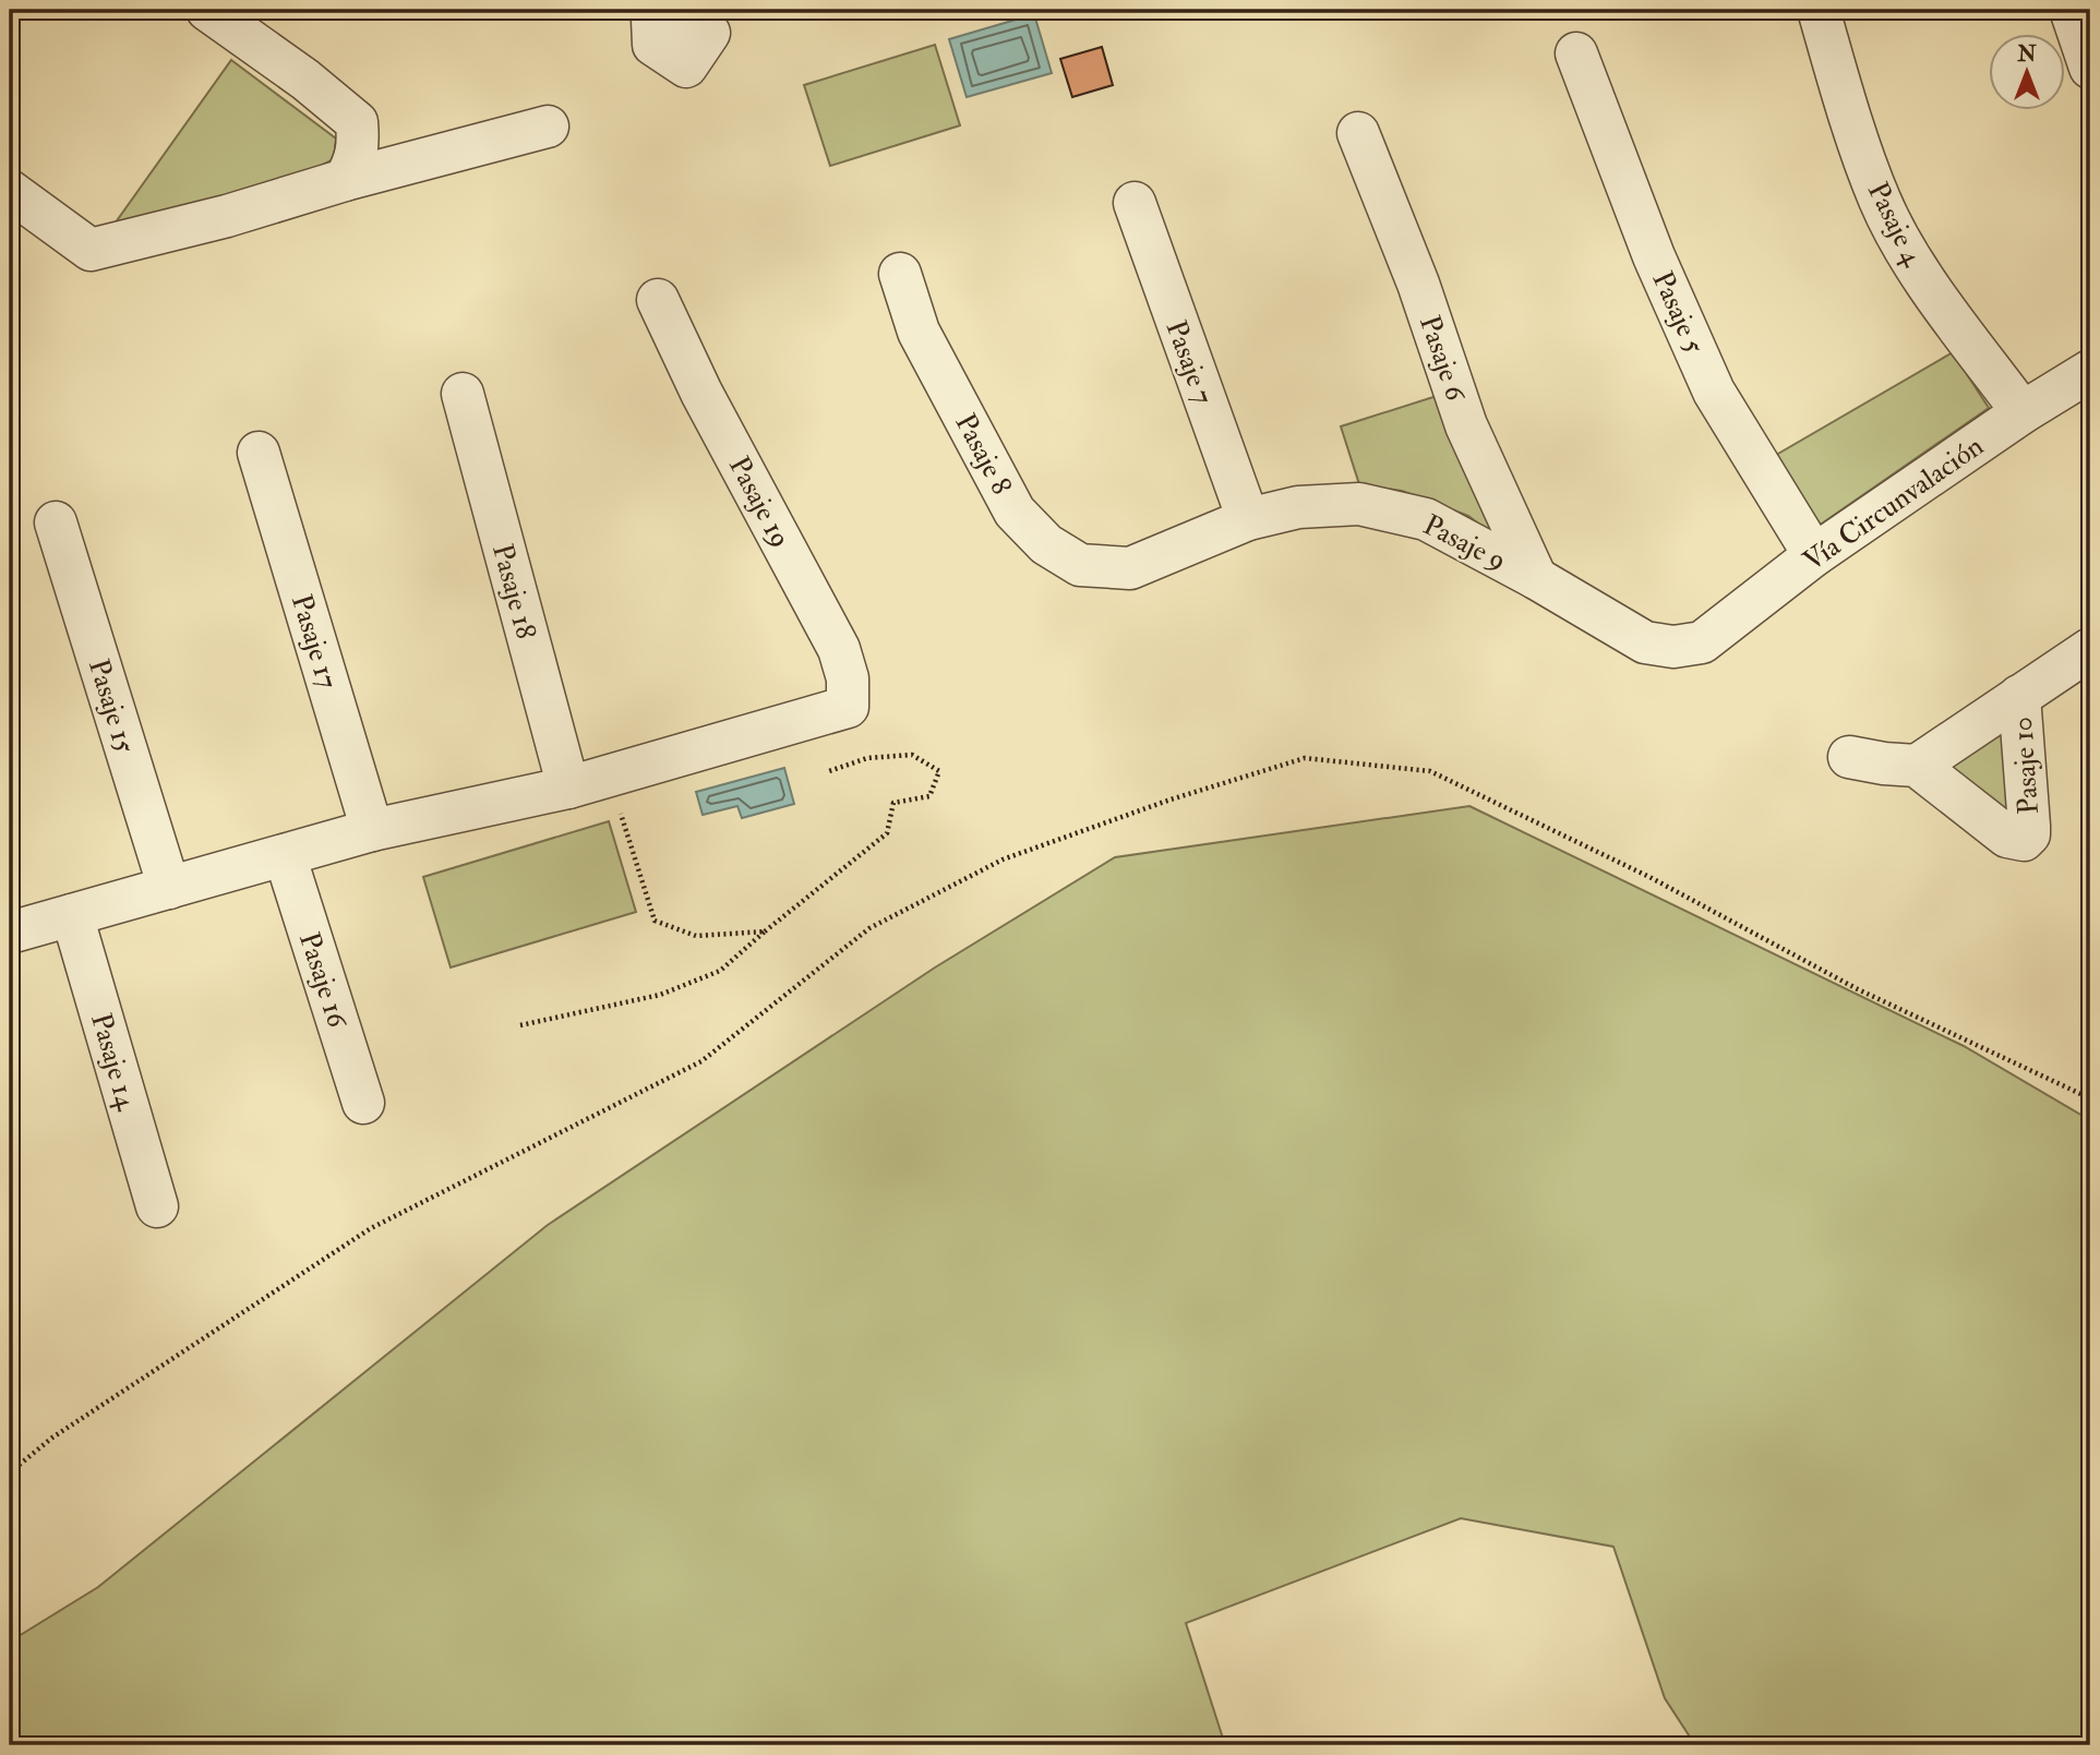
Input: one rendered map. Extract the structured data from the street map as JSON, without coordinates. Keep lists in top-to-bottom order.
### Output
{
  "streets": {
    "street": [
      "Pasaje 4",
      "Pasaje 5",
      "Pasaje 6",
      "Pasaje 7",
      "Pasaje 8",
      "Pasaje 19",
      "Vía Circunvalación",
      "Pasaje 9",
      "Pasaje 18",
      "Pasaje 17",
      "Pasaje 15",
      "Pasaje 10",
      "Pasaje 16",
      "Pasaje 14"
    ]
  },
  "crossings": [
    ["Pasaje 4", "Vía Circunvalación"],
    ["Pasaje 5", "Vía Circunvalación"],
    ["Pasaje 6", "Pasaje 9"],
    ["Pasaje 7", "Pasaje 9"],
    ["Pasaje 8", "Pasaje 9"],
    ["Vía Circunvalación", "Pasaje 9"]
  ],
  "north": "top"
}
